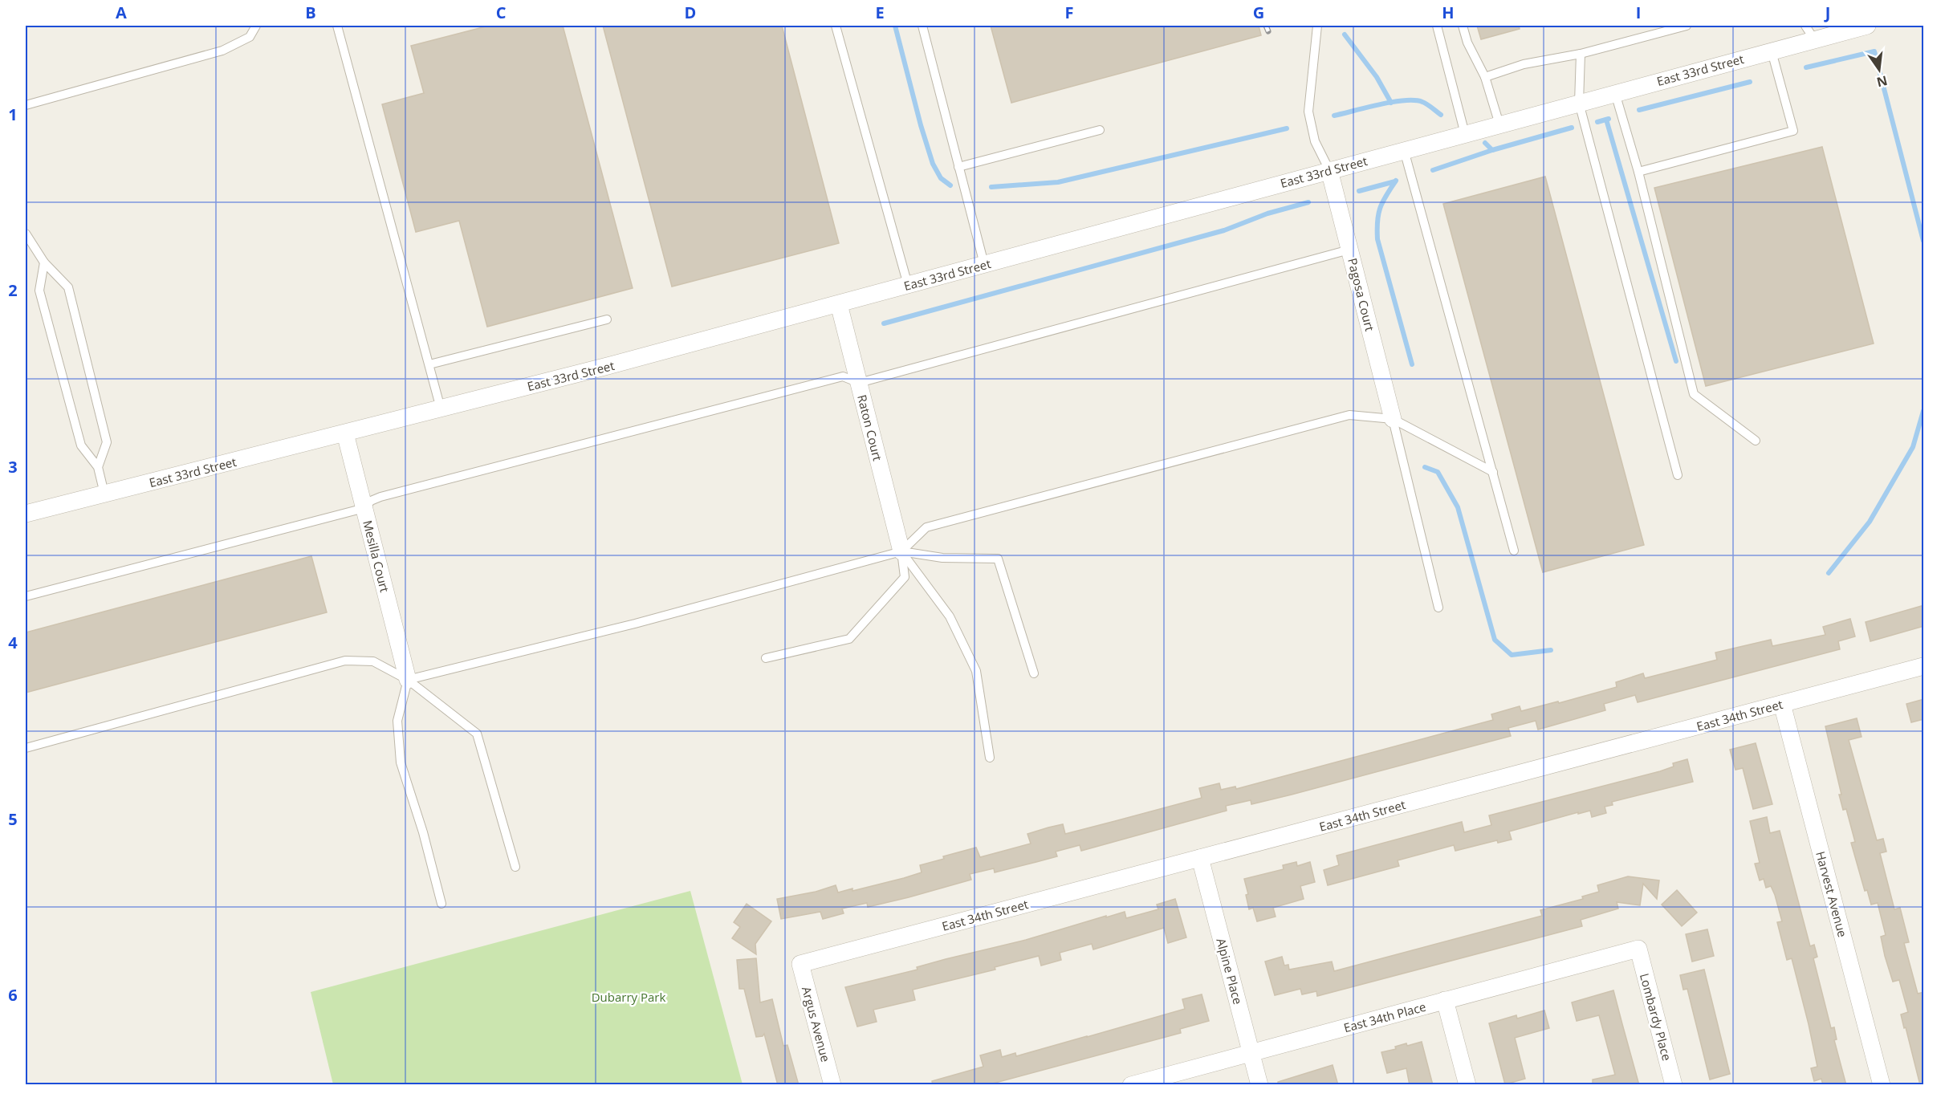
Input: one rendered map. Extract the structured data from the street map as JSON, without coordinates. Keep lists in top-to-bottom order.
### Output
{
  "streets": {
    "street": [
      "East 33rd Street",
      "Pagosa Court",
      "Raton Court",
      "Mesilla Court",
      "East 34th Street",
      "Harvest Avenue",
      "Alpine Place",
      "East 34th Place",
      "Lombardy Place",
      "Argus Avenue"
    ]
  },
  "crossings": [
    ["East 33rd Street", "Pagosa Court"],
    ["East 33rd Street", "Raton Court"],
    ["East 33rd Street", "Mesilla Court"],
    ["East 34th Street", "Harvest Avenue"],
    ["East 34th Street", "Alpine Place"],
    ["East 34th Street", "Argus Avenue"],
    ["Alpine Place", "East 34th Place"],
    ["East 34th Place", "Lombardy Place"]
  ],
  "parks": ["Dubarry Park"],
  "north": "bottom",
  "grid": {
    "columns": [
      "A",
      "B",
      "C",
      "D",
      "E",
      "F",
      "G",
      "H",
      "I",
      "J"
    ],
    "rows": [
      "1",
      "2",
      "3",
      "4",
      "5",
      "6"
    ]
  }
}
